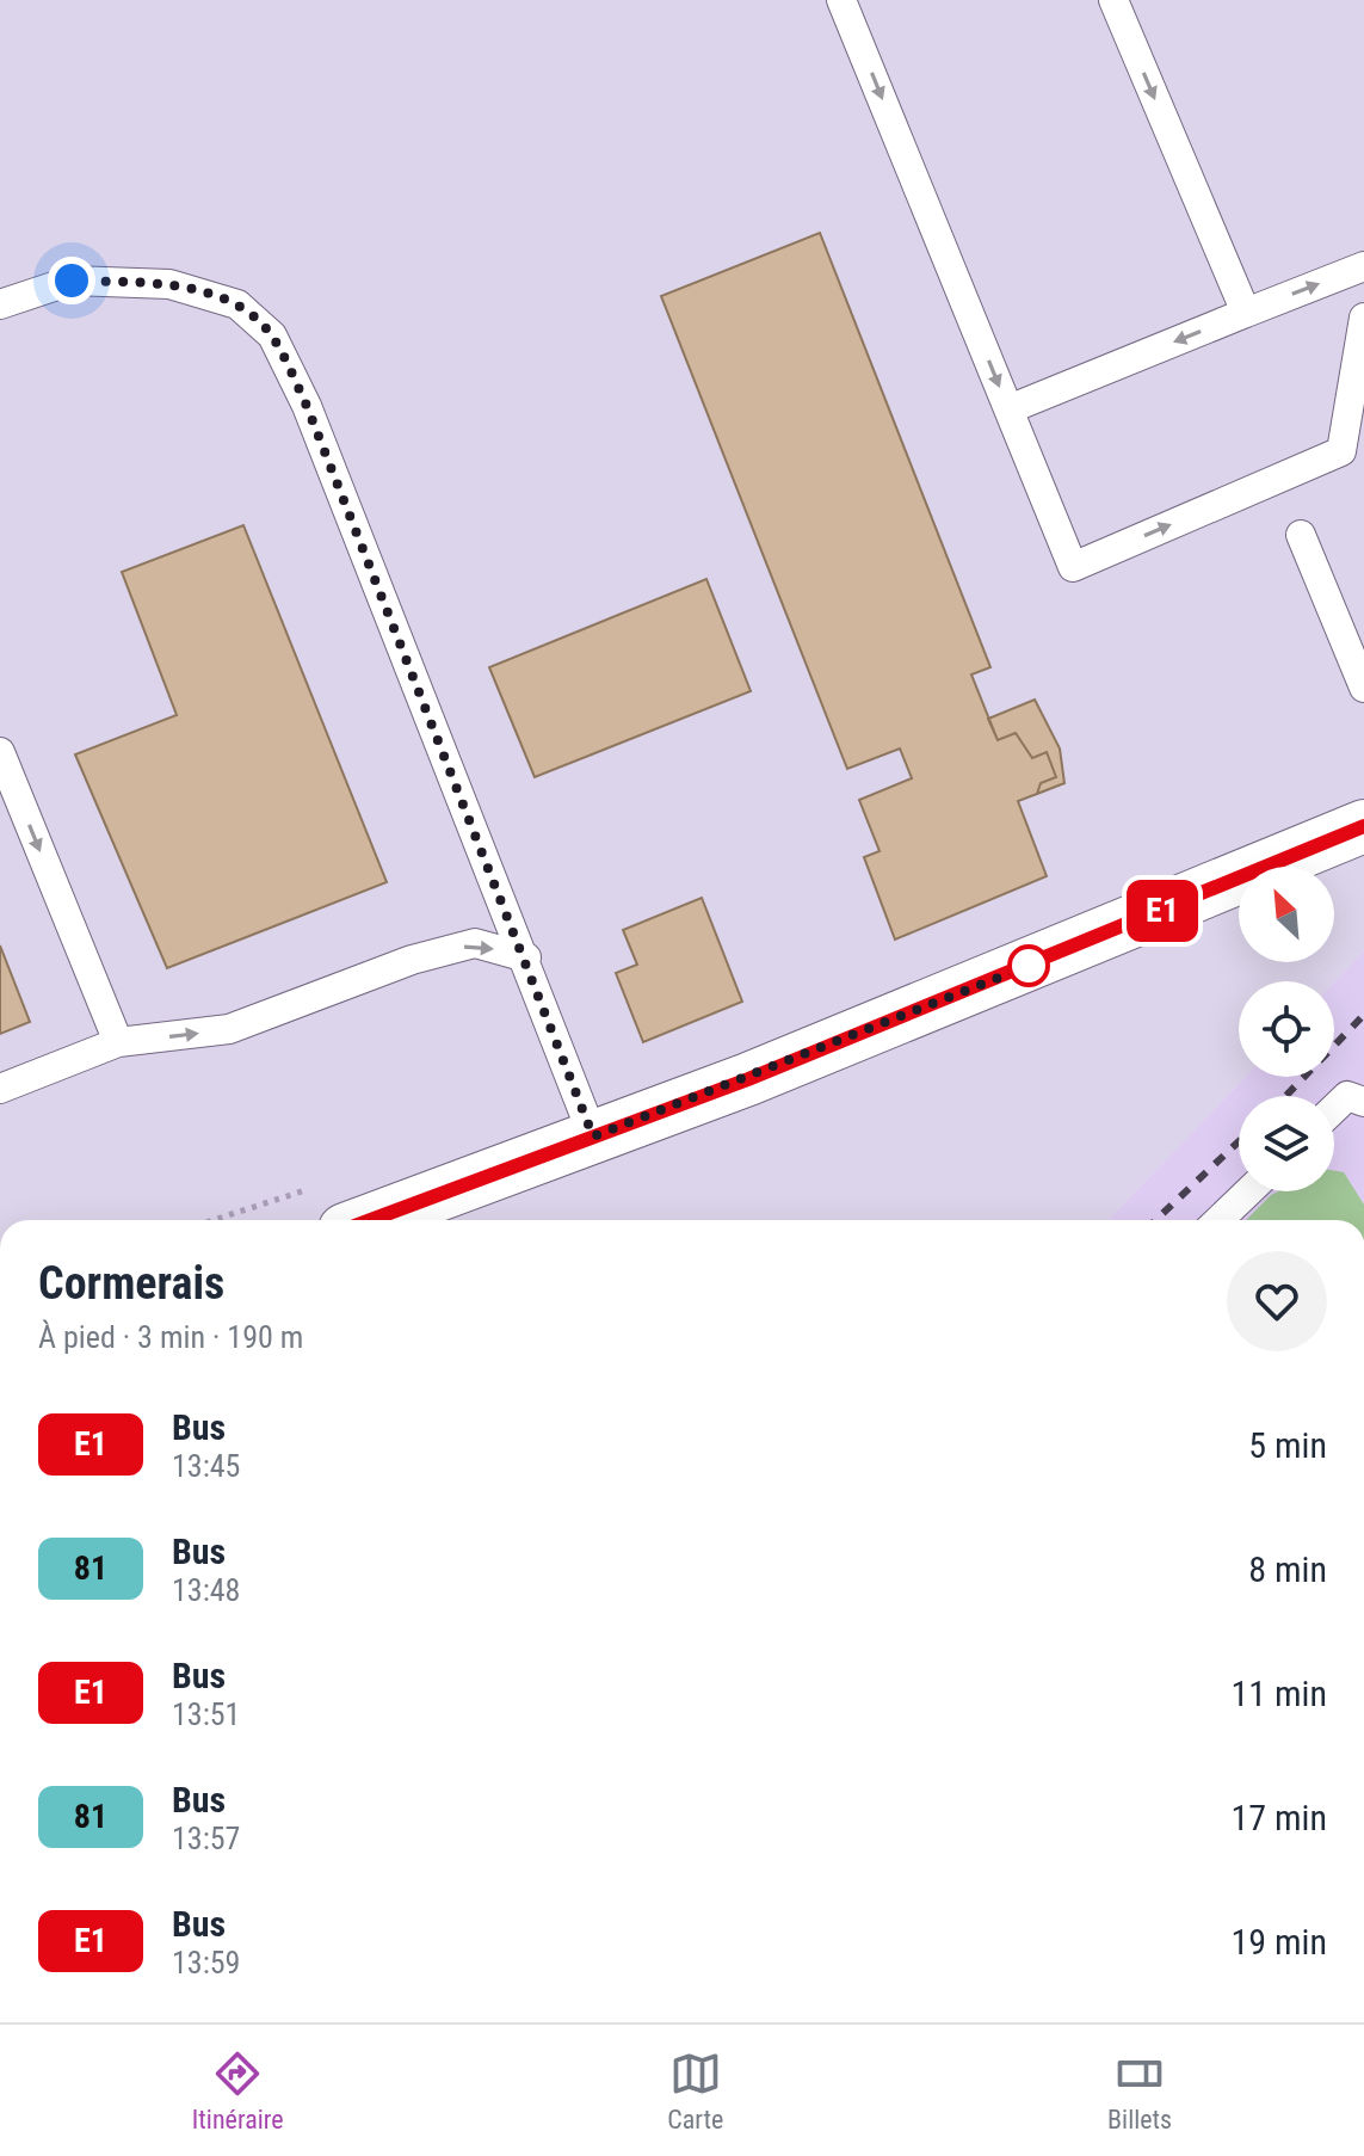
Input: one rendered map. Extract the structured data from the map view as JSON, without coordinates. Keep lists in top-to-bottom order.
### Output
{
  "lines": ["bus line E1"],
  "north": "top left",
  "page": {
    "on_map": "E1",
    "heading": ["Cormerais", "À pied · 3 min · 190 m"],
    "list": [
      {
        "mark": "E1",
        "name": "Bus",
        "note": "13:45",
        "value": "5 min"
      },
      {
        "mark": "81",
        "name": "Bus",
        "note": "13:48",
        "value": "8 min"
      },
      {
        "mark": "E1",
        "name": "Bus",
        "note": "13:51",
        "value": "11 min"
      },
      {
        "mark": "81",
        "name": "Bus",
        "note": "13:57",
        "value": "17 min"
      },
      {
        "mark": "E1",
        "name": "Bus",
        "note": "13:59",
        "value": "19 min"
      }
    ],
    "tabs": ["Itinéraire", "Carte", "Billets"]
  }
}
